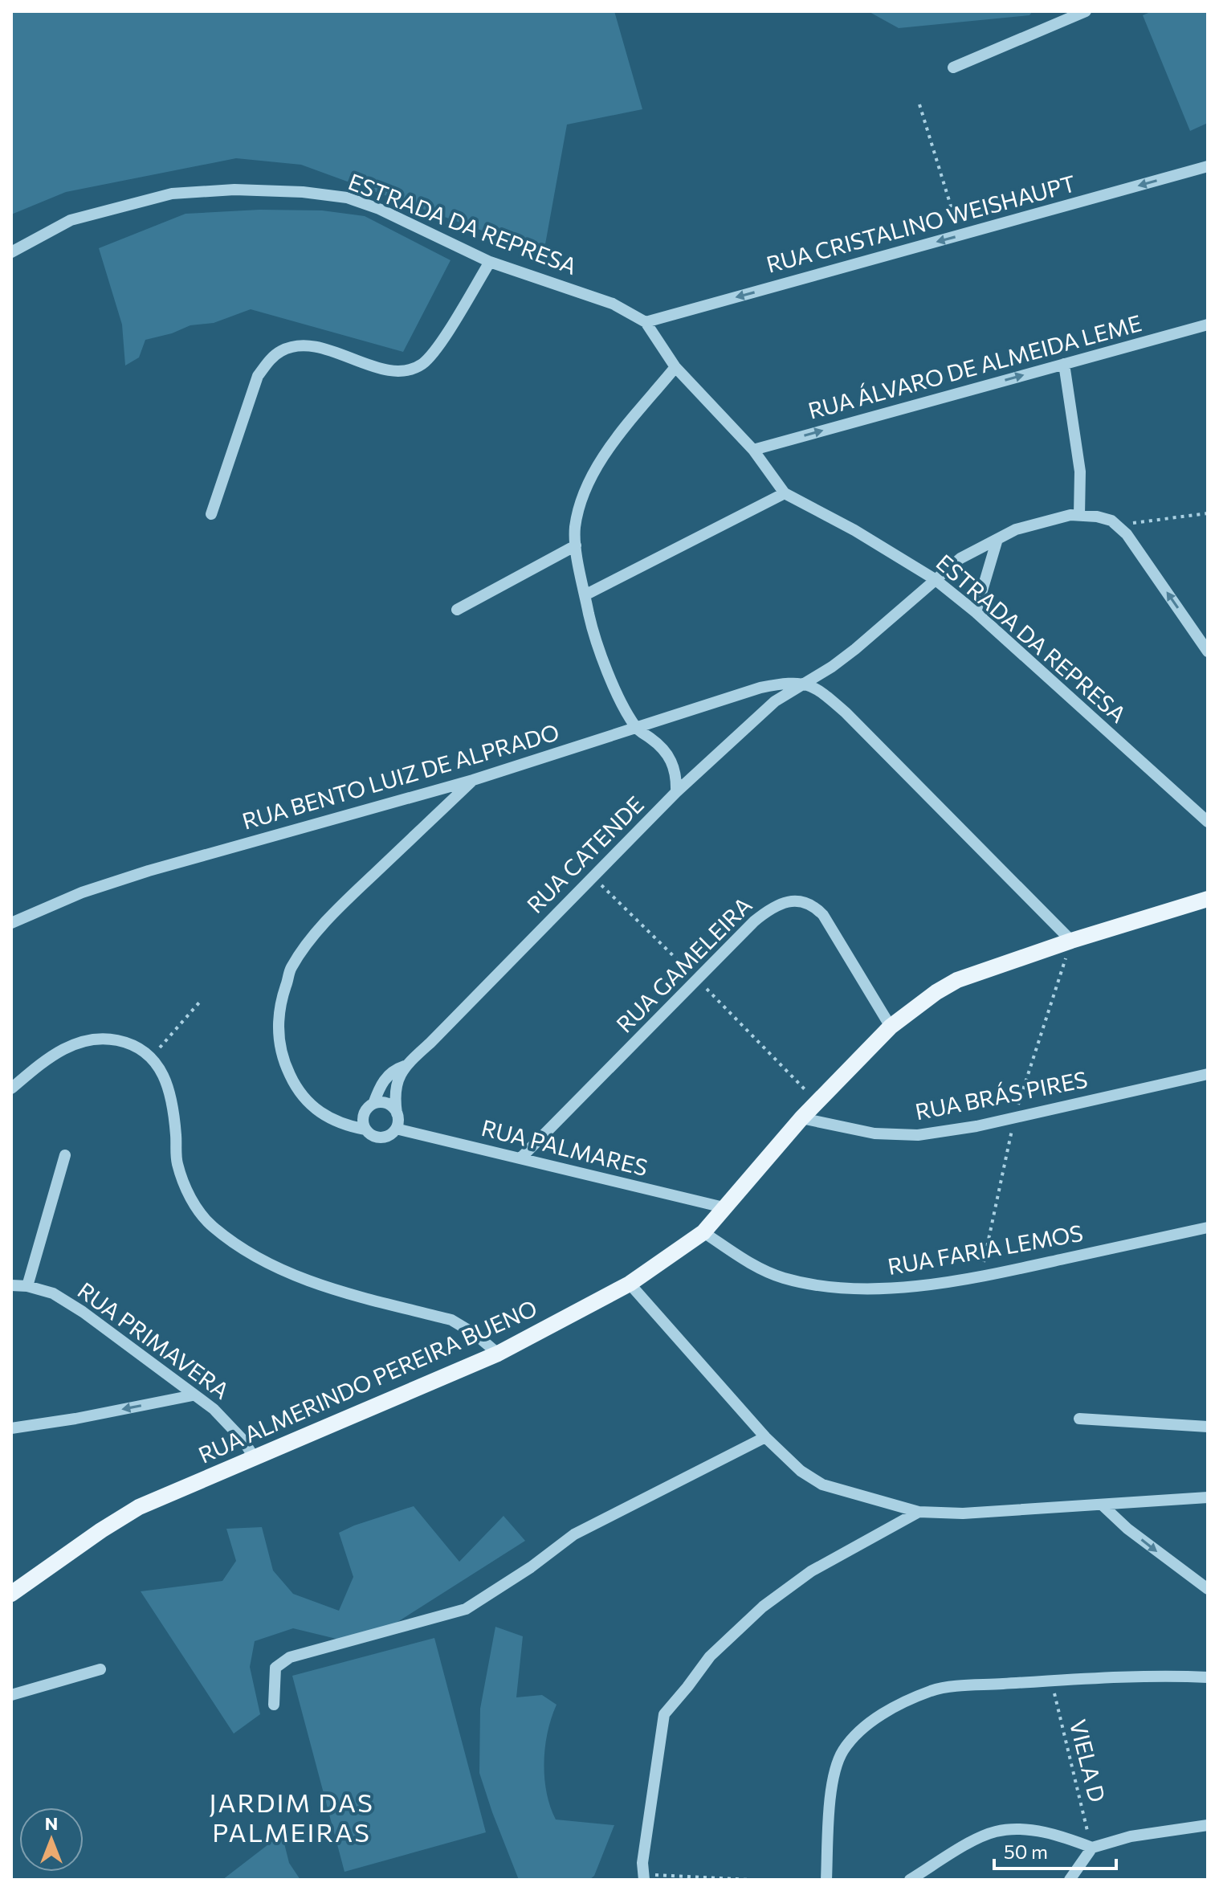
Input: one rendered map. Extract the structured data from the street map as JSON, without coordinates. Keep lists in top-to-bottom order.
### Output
{
  "streets": {
    "main road": ["RUA ALMERINDO PEREIRA BUENO"],
    "street": [
      "ESTRADA DA REPRESA",
      "RUA CRISTALINO WEISHAUPT",
      "RUA ÁLVARO DE ALMEIDA LEME",
      "RUA BENTO LUIZ DE ALPRADO",
      "RUA CATENDE",
      "RUA GAMELEIRA",
      "RUA BRÁS PIRES",
      "RUA PALMARES",
      "RUA FARIA LEMOS",
      "RUA PRIMAVERA"
    ],
    "path": ["VIELA D"]
  },
  "crossings": [
    ["ESTRADA DA REPRESA", "RUA CRISTALINO WEISHAUPT"],
    ["ESTRADA DA REPRESA", "RUA ÁLVARO DE ALMEIDA LEME"],
    ["ESTRADA DA REPRESA", "RUA CATENDE"],
    ["RUA BENTO LUIZ DE ALPRADO", "RUA CATENDE"],
    ["RUA BENTO LUIZ DE ALPRADO", "RUA PALMARES"],
    ["RUA CATENDE", "RUA PALMARES"],
    ["RUA GAMELEIRA", "RUA PALMARES"],
    ["RUA GAMELEIRA", "RUA ALMERINDO PEREIRA BUENO"],
    ["RUA BRÁS PIRES", "RUA ALMERINDO PEREIRA BUENO"],
    ["RUA PALMARES", "RUA ALMERINDO PEREIRA BUENO"],
    ["RUA FARIA LEMOS", "RUA ALMERINDO PEREIRA BUENO"],
    ["RUA PRIMAVERA", "RUA ALMERINDO PEREIRA BUENO"]
  ],
  "one_way": ["RUA CRISTALINO WEISHAUPT", "RUA ÁLVARO DE ALMEIDA LEME"],
  "districts": ["JARDIM DAS PALMEIRAS"],
  "scale_bar": "50 m",
  "north": "top"
}
